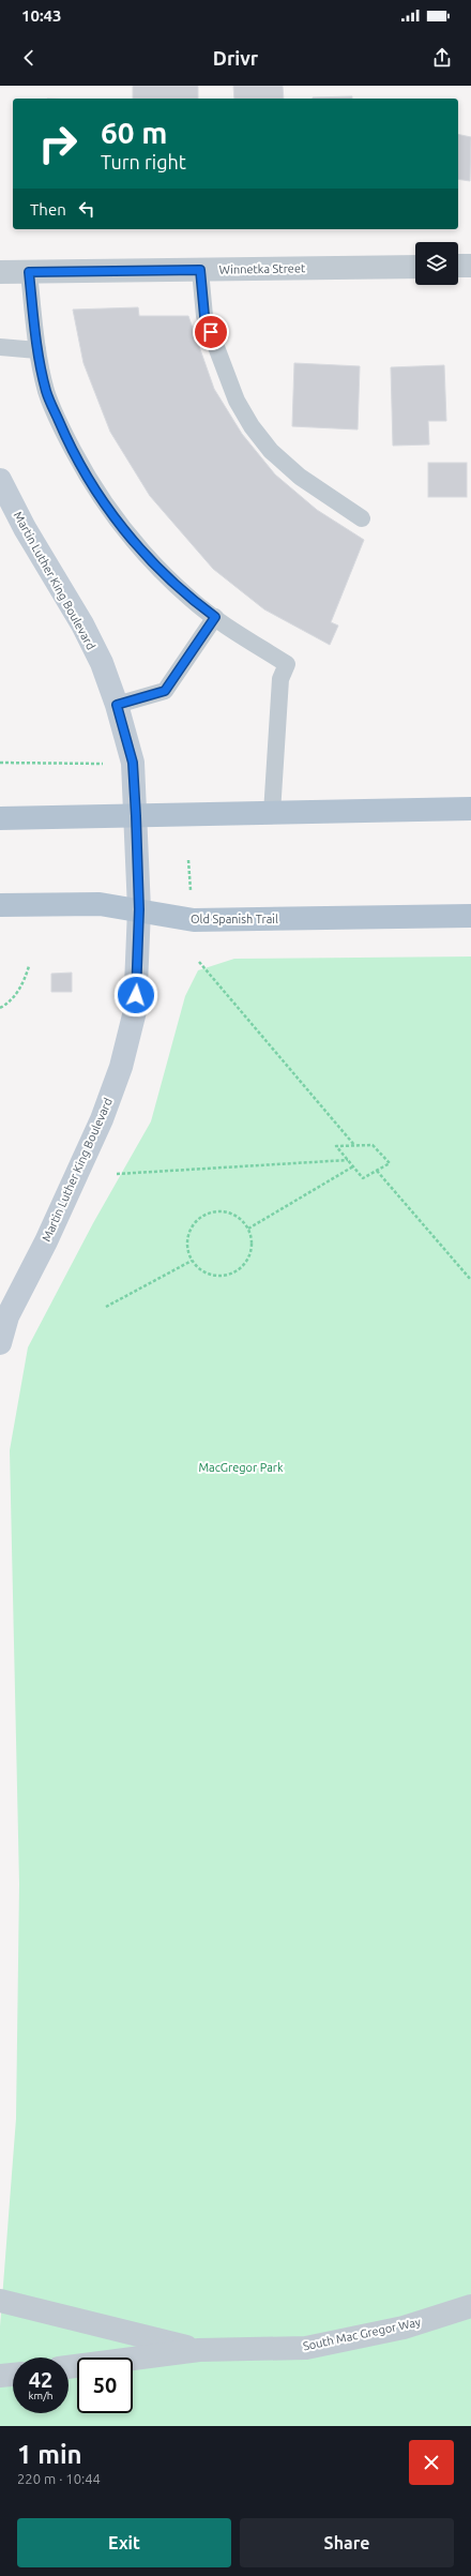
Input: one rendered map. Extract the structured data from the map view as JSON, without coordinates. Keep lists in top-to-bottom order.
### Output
{
  "streets": {
    "main road": ["Martin Luther King Boulevard", "Old Spanish Trail"],
    "street": ["Winnetka Street", "South Mac Gregor Way"]
  },
  "crossings": [
    ["Martin Luther King Boulevard", "Old Spanish Trail"]
  ],
  "parks": ["MacGregor Park"],
  "page": {
    "status": "10:43",
    "header": "Drivr",
    "turn": ["60 m", "Turn right"],
    "then": "Then",
    "speed": "42 km/h",
    "limit": "50",
    "heading": ["1 min", "220 m · 10:44"],
    "buttons": ["Exit", "Share"]
  }
}
